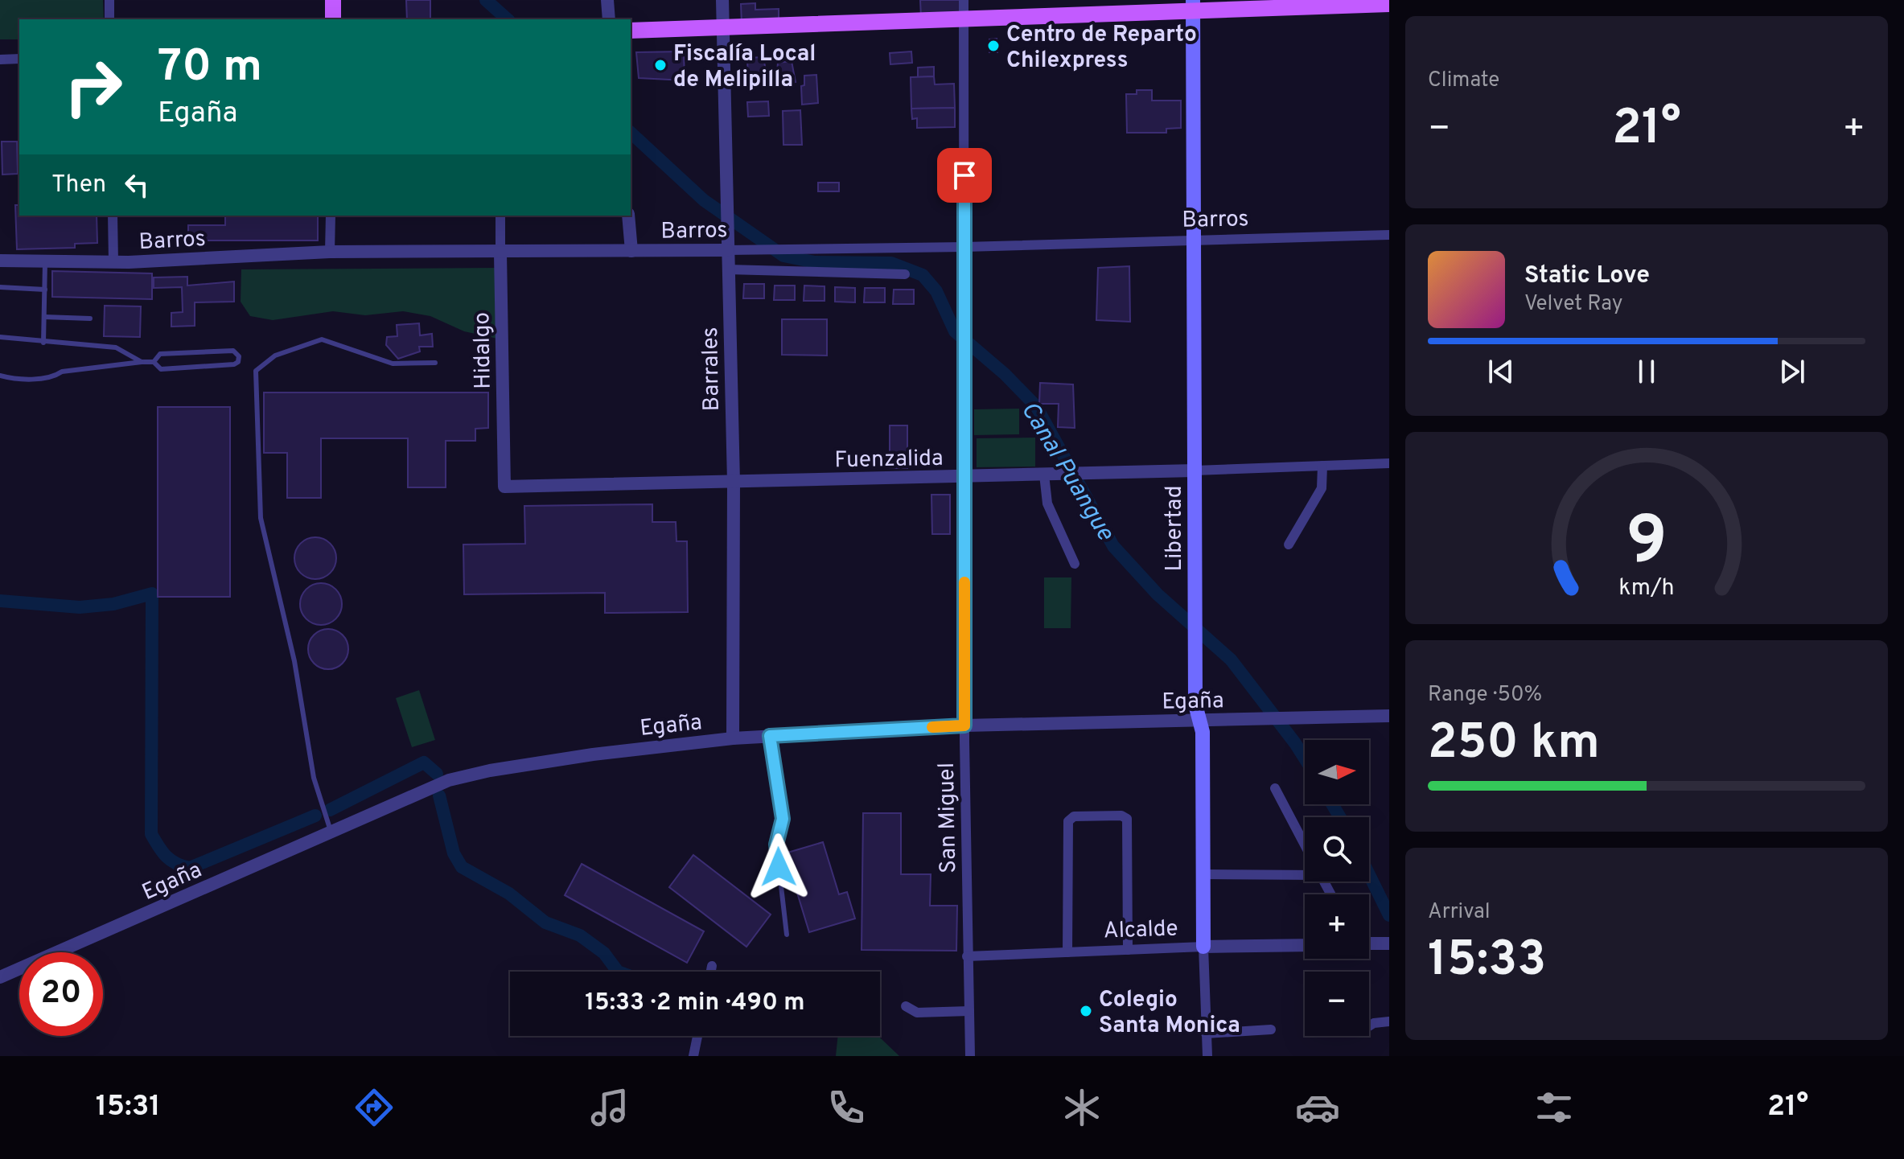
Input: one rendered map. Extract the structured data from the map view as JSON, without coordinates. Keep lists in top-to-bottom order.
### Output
{
  "streets": {
    "main road": ["Libertad"],
    "street": [
      "Barros",
      "Hidalgo",
      "Barrales",
      "Fuenzalida",
      "Egaña",
      "San Miguel",
      "Alcalde"
    ]
  },
  "crossings": [
    ["Barros", "Hidalgo"],
    ["Barros", "Barrales"],
    ["Barros", "Libertad"],
    ["Barros", "San Miguel"],
    ["Hidalgo", "Fuenzalida"],
    ["Barrales", "Fuenzalida"],
    ["Barrales", "Egaña"],
    ["Fuenzalida", "Libertad"],
    ["Fuenzalida", "San Miguel"],
    ["Libertad", "Egaña"],
    ["Libertad", "Alcalde"],
    ["Egaña", "San Miguel"],
    ["San Miguel", "Alcalde"]
  ],
  "water": ["Canal Puangue"],
  "places": ["Centro de Reparto Chilexpress", "Fiscalía Local de Melipilla", "Colegio Santa Monica"],
  "north": "right",
  "page": {
    "tile": [
      "Climate",
      ["Range · 50%", "250 km"],
      ["Arrival", "15:33"]
    ],
    "turn": ["70 m", "Egaña"],
    "heat": ["−", "21°", "+"],
    "then": "Then",
    "song": ["Static Love", "Velvet Ray"],
    "map_buttons": ["+", "−"],
    "limit": "20",
    "trip": "15:33 · 2 min · 490 m",
    "tabs": ["15:31", "21°"],
    "gauge": ["9", "km/h"]
  }
}
